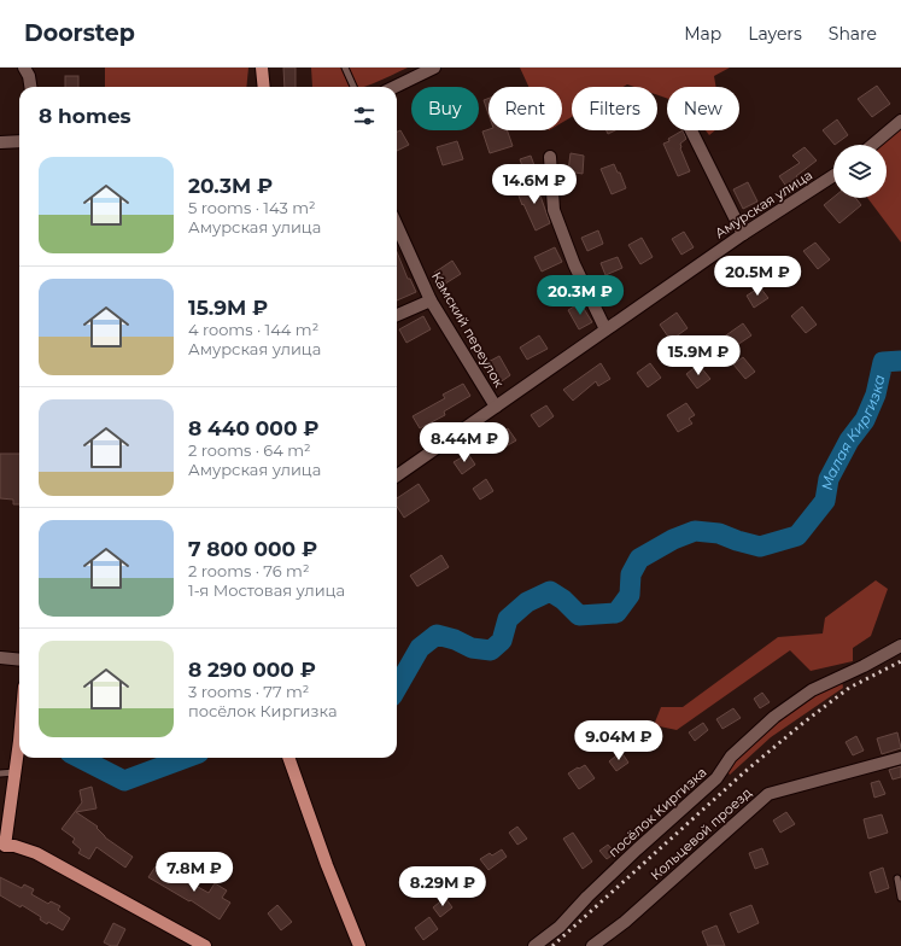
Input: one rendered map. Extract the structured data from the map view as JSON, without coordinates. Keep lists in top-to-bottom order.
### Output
{
  "streets": {
    "street": [
      "Амурская улица",
      "Камский переулок",
      "посёлок Киргизка",
      "Кольцевой проезд"
    ]
  },
  "crossings": [
    ["Амурская улица", "Камский переулок"]
  ],
  "water": ["Малая Киргизка"],
  "page": {
    "header": "Doorstep",
    "nav": ["Map", "Layers", "Share"],
    "chip": [
      "Buy",
      "Rent",
      "Filters",
      "New"
    ],
    "heading": "8 homes",
    "list": [
      {
        "name": "20.3M ₽",
        "note": "5 rooms · 143 m² · Амурская улица"
      },
      {
        "name": "15.9M ₽",
        "note": "4 rooms · 144 m² · Амурская улица"
      },
      {
        "name": "8 440 000 ₽",
        "note": "2 rooms · 64 m² · Амурская улица"
      },
      {
        "name": "7 800 000 ₽",
        "note": "2 rooms · 76 m² · 1-я Мостовая улица"
      },
      {
        "name": "8 290 000 ₽",
        "note": "3 rooms · 77 m² · посёлок Киргизка"
      }
    ],
    "price": [
      "14.6M ₽",
      "20.5M ₽",
      "20.3M ₽",
      "15.9M ₽",
      "8.44M ₽",
      "9.04M ₽",
      "7.8M ₽",
      "8.29M ₽"
    ]
  }
}
